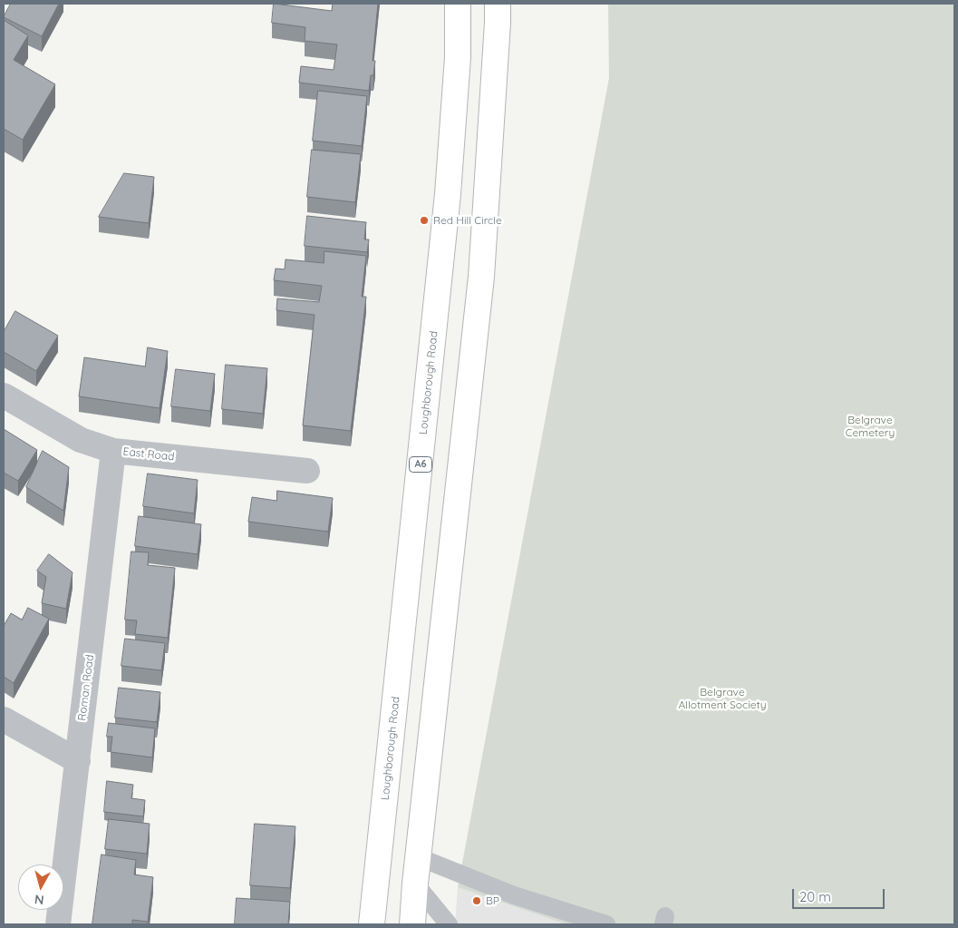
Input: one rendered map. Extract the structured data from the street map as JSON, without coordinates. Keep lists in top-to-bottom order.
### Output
{
  "streets": {
    "highway": ["Loughborough Road", "A6"],
    "street": ["East Road", "Roman Road"]
  },
  "crossings": [
    ["East Road", "Roman Road"]
  ],
  "parks": ["Belgrave Cemetery", "Belgrave Allotment Society"],
  "places": ["Red Hill Circle", "BP"],
  "scale_bar": "20 m",
  "north": "bottom"
}
